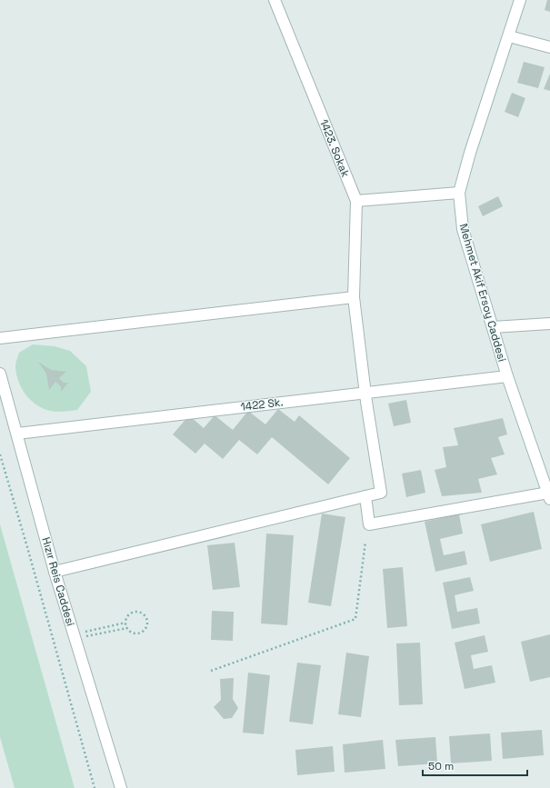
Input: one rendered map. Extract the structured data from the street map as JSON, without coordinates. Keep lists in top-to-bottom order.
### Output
{
  "streets": {
    "street": [
      "1423. Sokak",
      "Mehmet Akif Ersoy Caddesi",
      "1422 Sk.",
      "Hızır Reis Caddesi"
    ]
  },
  "crossings": [
    ["Mehmet Akif Ersoy Caddesi", "1422 Sk."],
    ["1422 Sk.", "Hızır Reis Caddesi"]
  ],
  "scale_bar": "50 m"
}
